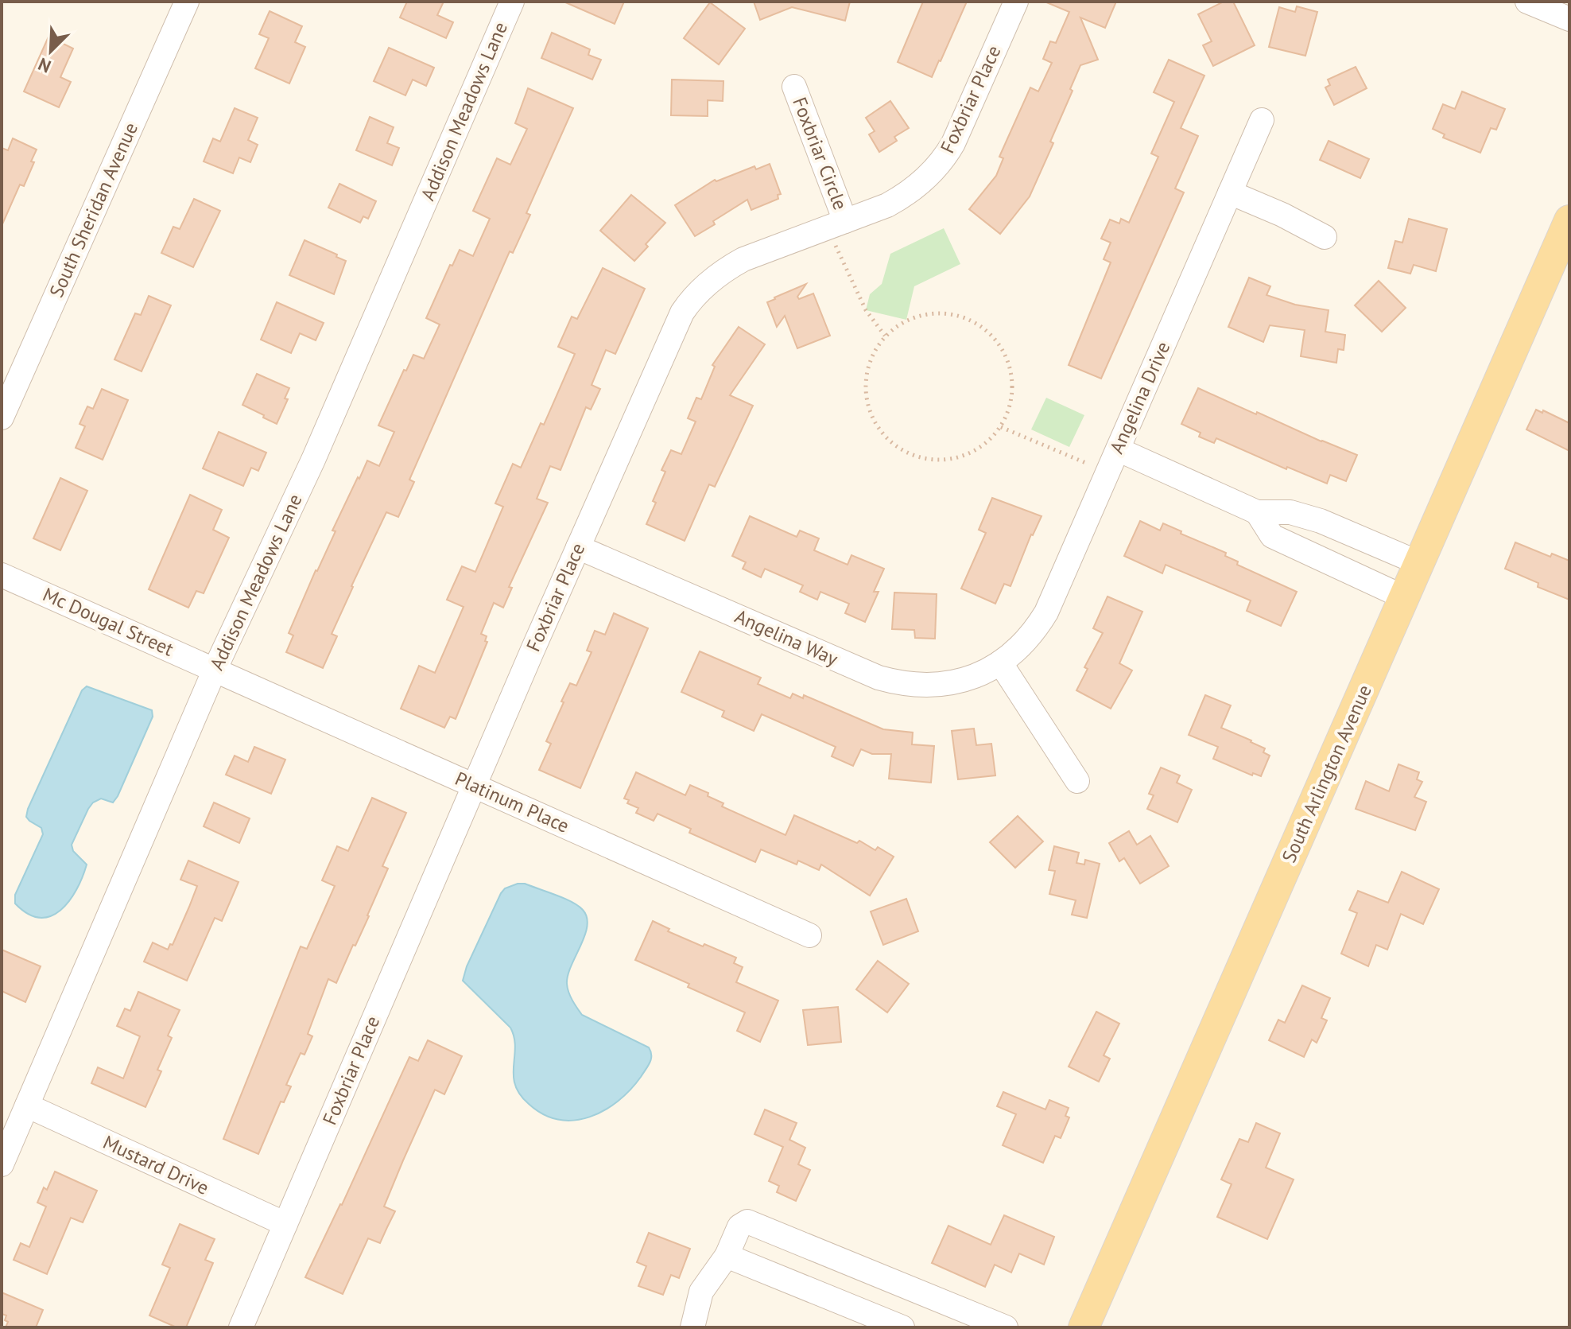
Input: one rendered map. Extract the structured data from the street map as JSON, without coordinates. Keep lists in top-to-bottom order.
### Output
{
  "streets": {
    "main road": ["South Arlington Avenue"],
    "street": [
      "Foxbriar Place",
      "Addison Meadows Lane",
      "Foxbriar Circle",
      "South Sheridan Avenue",
      "Angelina Drive",
      "Mc Dougal Street",
      "Angelina Way",
      "Platinum Place",
      "Mustard Drive"
    ]
  },
  "crossings": [
    ["Foxbriar Place", "Foxbriar Circle"],
    ["Foxbriar Place", "Angelina Way"],
    ["Foxbriar Place", "Platinum Place"],
    ["Foxbriar Place", "Mustard Drive"],
    ["Addison Meadows Lane", "Mc Dougal Street"],
    ["Addison Meadows Lane", "Platinum Place"],
    ["Addison Meadows Lane", "Mustard Drive"],
    ["Angelina Drive", "Angelina Way"],
    ["Mc Dougal Street", "Platinum Place"]
  ],
  "north": "bottom left"
}
